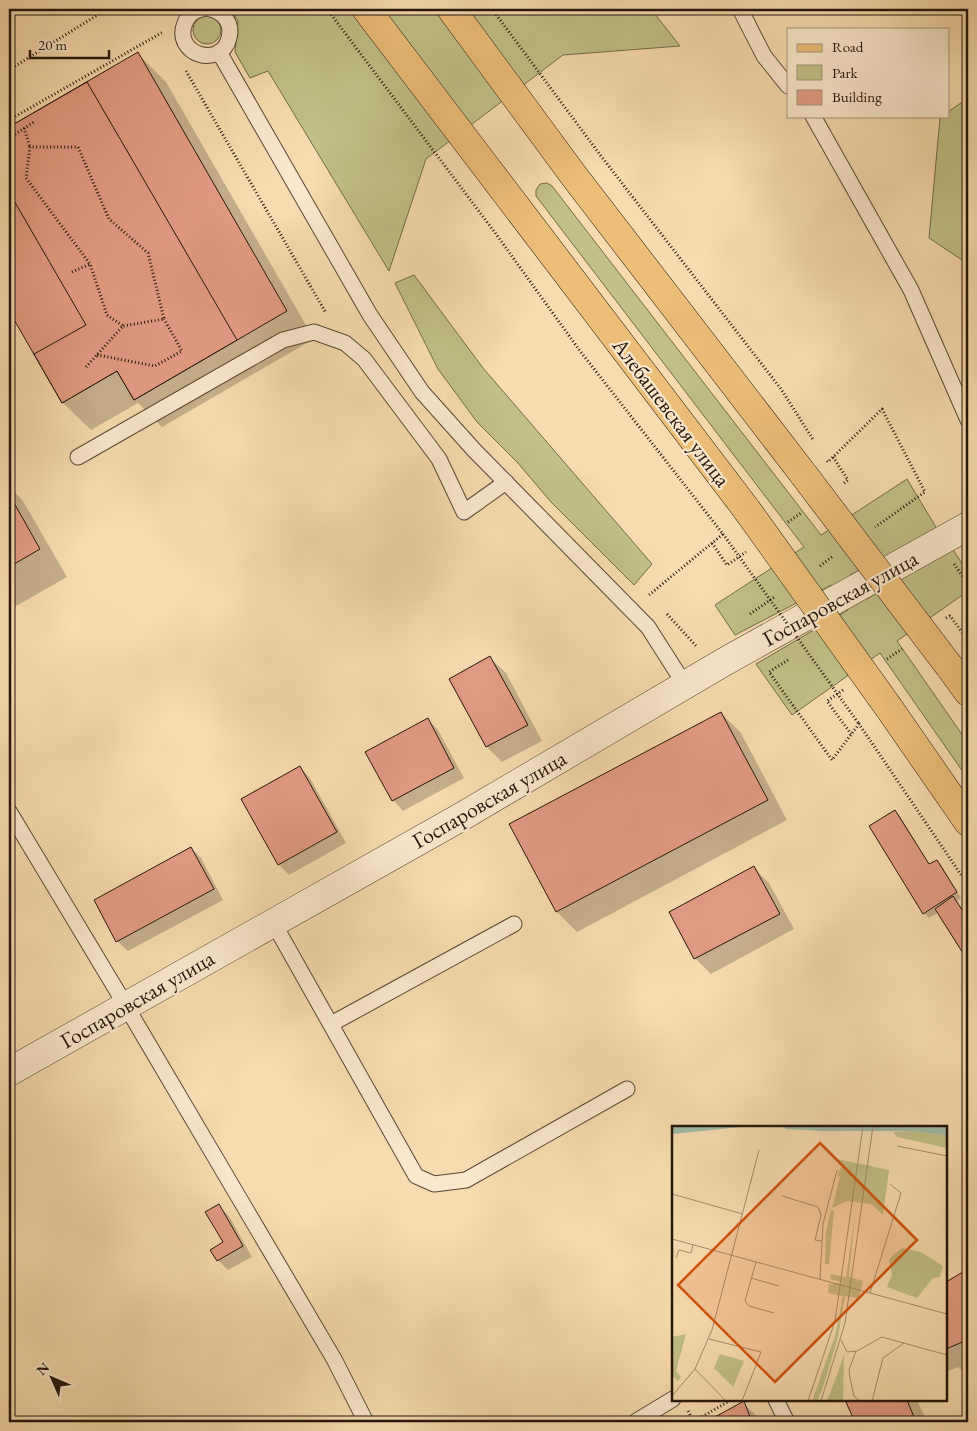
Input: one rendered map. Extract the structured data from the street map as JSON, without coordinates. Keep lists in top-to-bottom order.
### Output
{
  "streets": {
    "main road": ["Алебашевская улица"],
    "street": ["Госпаровская улица"]
  },
  "legend": ["Road", "Park", "Building"],
  "scale_bar": "20 m",
  "north": "top left"
}
